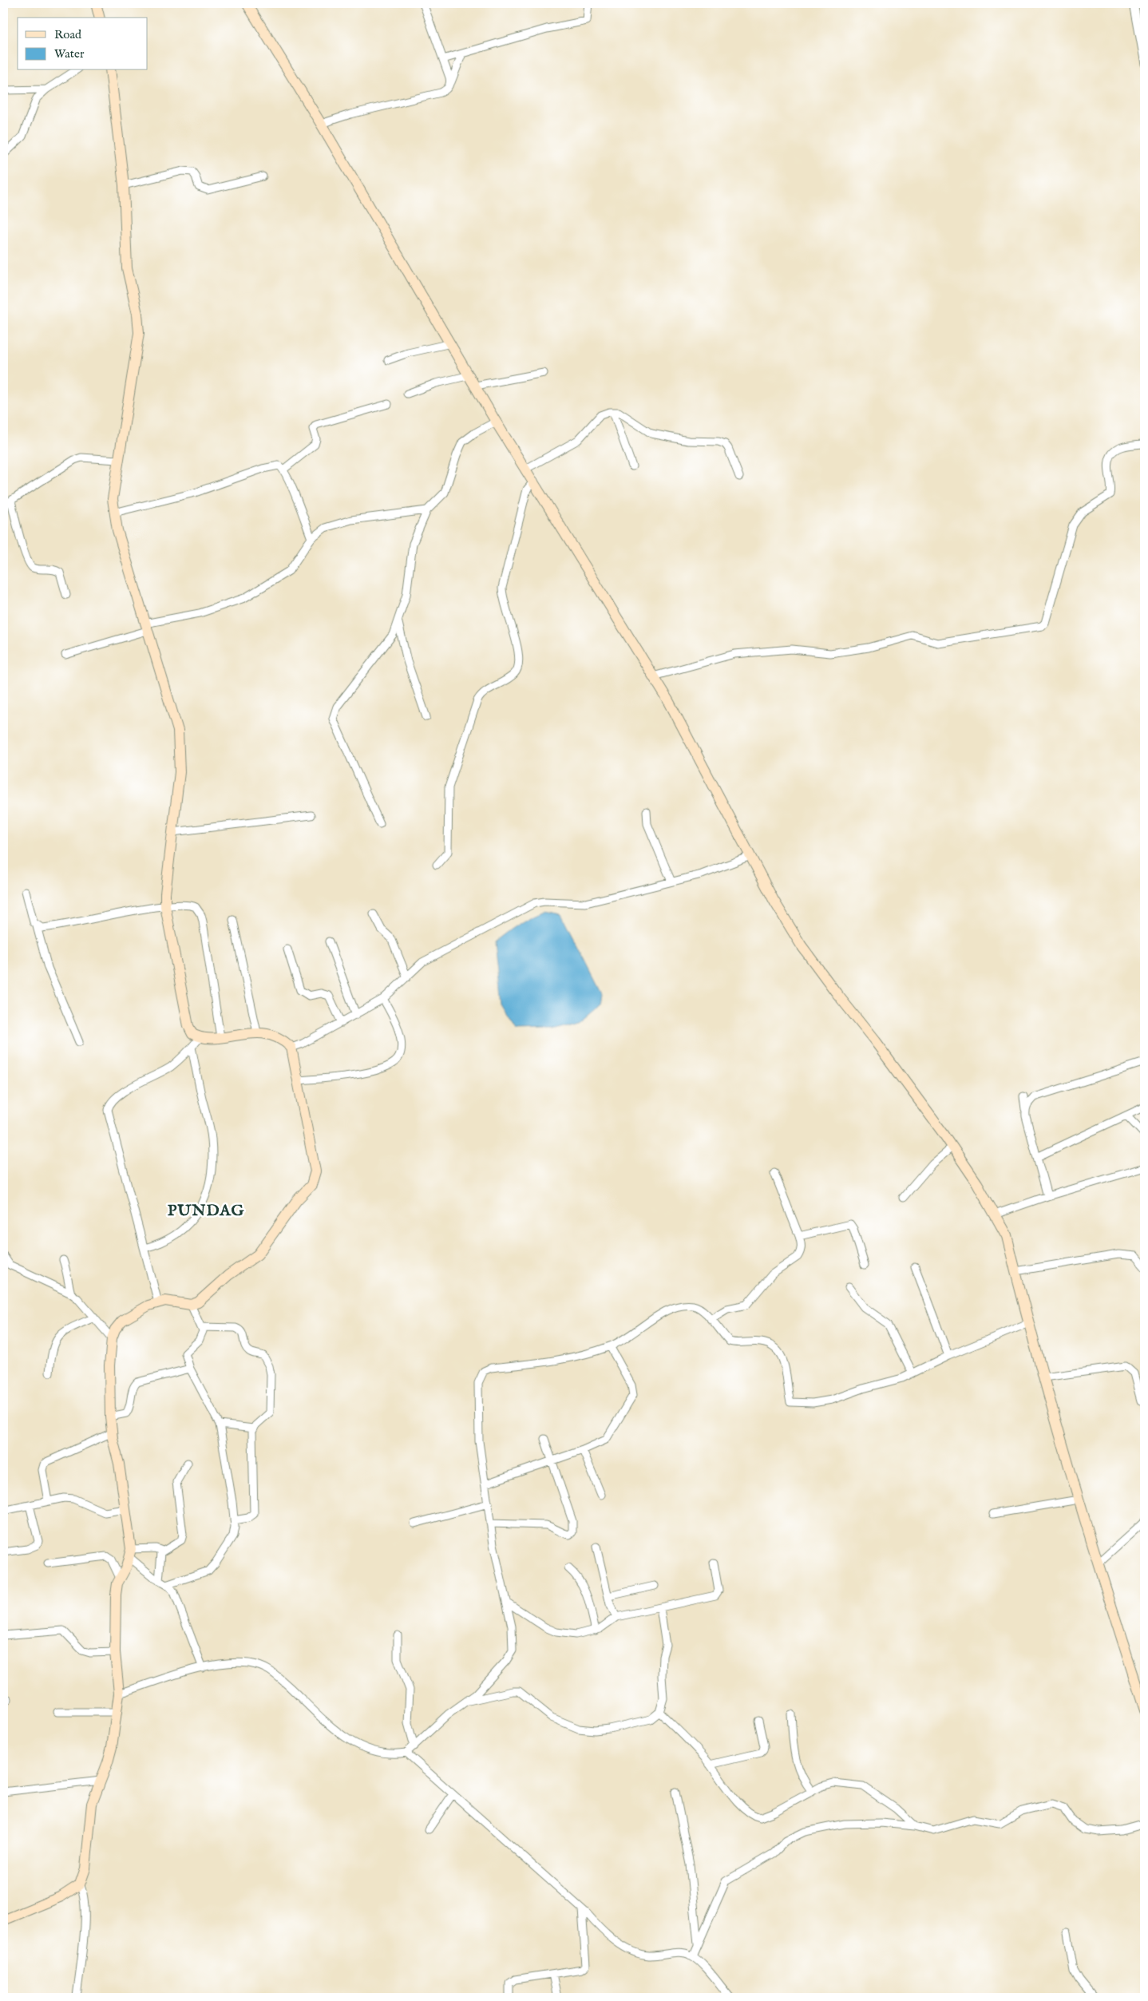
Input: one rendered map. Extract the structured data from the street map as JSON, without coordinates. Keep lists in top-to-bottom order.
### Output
{
  "districts": ["PUNDAG"],
  "legend": ["Road", "Water"]
}
